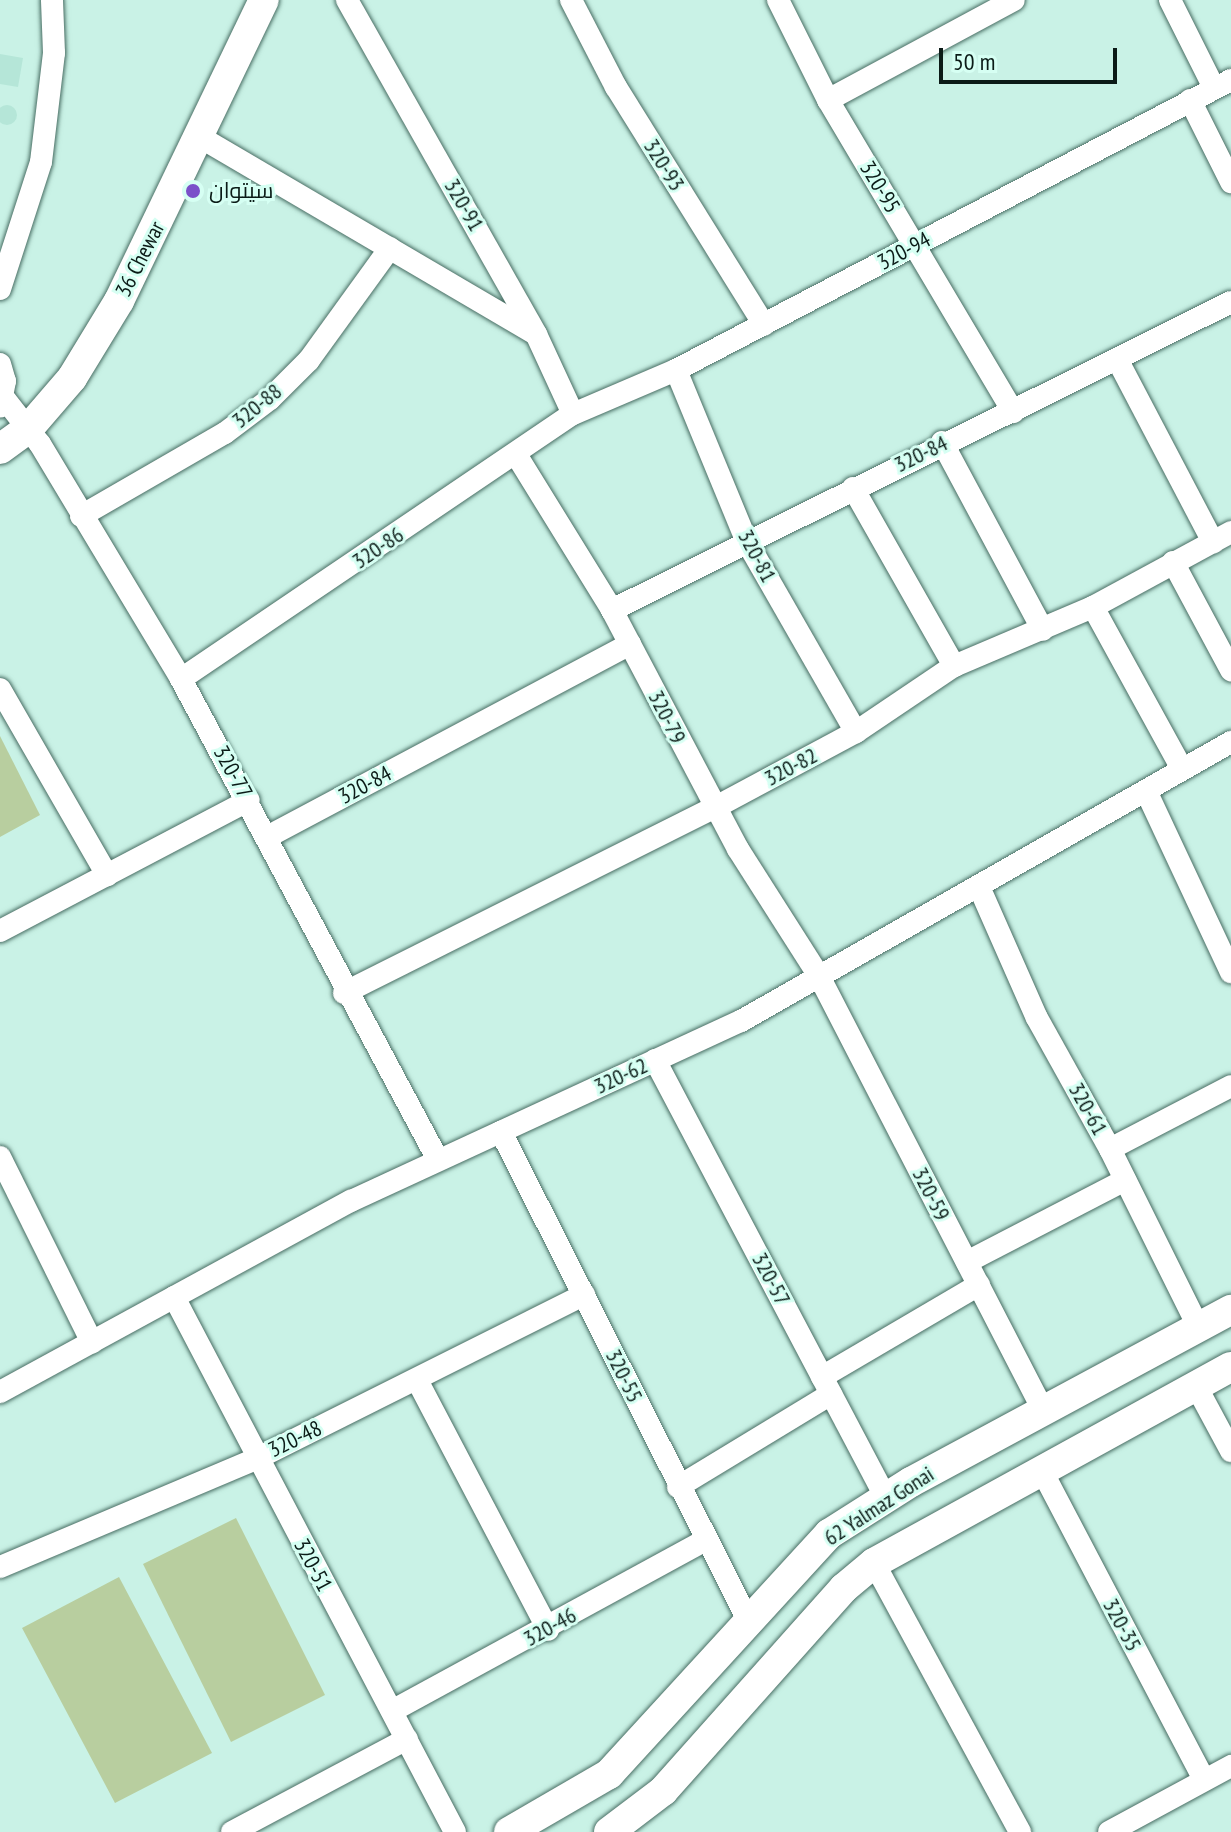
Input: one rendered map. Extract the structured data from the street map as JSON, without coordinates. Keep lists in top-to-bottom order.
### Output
{
  "streets": {
    "main road": ["36 Chewar", "62 Yalmaz Gonai"],
    "street": [
      "320-93",
      "320-95",
      "320-91",
      "320-94",
      "320-88",
      "320-84",
      "320-86",
      "320-81",
      "320-79",
      "320-82",
      "320-77",
      "320-62",
      "320-61",
      "320-59",
      "320-57",
      "320-55",
      "320-48",
      "320-51",
      "320-35",
      "320-46"
    ]
  },
  "crossings": [
    ["320-93", "320-94"],
    ["320-95", "320-94"],
    ["320-95", "320-84"],
    ["320-91", "320-94"],
    ["320-91", "320-86"],
    ["320-94", "320-86"],
    ["320-94", "320-81"],
    ["36 Chewar", "320-77"],
    ["320-88", "320-77"],
    ["320-84", "320-81"],
    ["320-84", "320-79"],
    ["320-84", "320-77"],
    ["320-86", "320-79"],
    ["320-86", "320-77"],
    ["320-81", "320-82"],
    ["320-79", "320-82"],
    ["320-79", "320-62"],
    ["320-79", "320-59"],
    ["320-82", "320-77"],
    ["320-77", "320-62"],
    ["320-62", "320-61"],
    ["320-62", "320-59"],
    ["320-62", "320-57"],
    ["320-62", "320-55"],
    ["320-62", "320-51"],
    ["320-61", "62 Yalmaz Gonai"],
    ["320-59", "62 Yalmaz Gonai"],
    ["320-57", "62 Yalmaz Gonai"],
    ["320-55", "320-48"],
    ["320-55", "62 Yalmaz Gonai"],
    ["320-55", "320-46"],
    ["320-48", "320-51"],
    ["62 Yalmaz Gonai", "320-35"],
    ["320-51", "320-46"]
  ],
  "places": ["سيتوان"],
  "scale_bar": "50 m"
}
